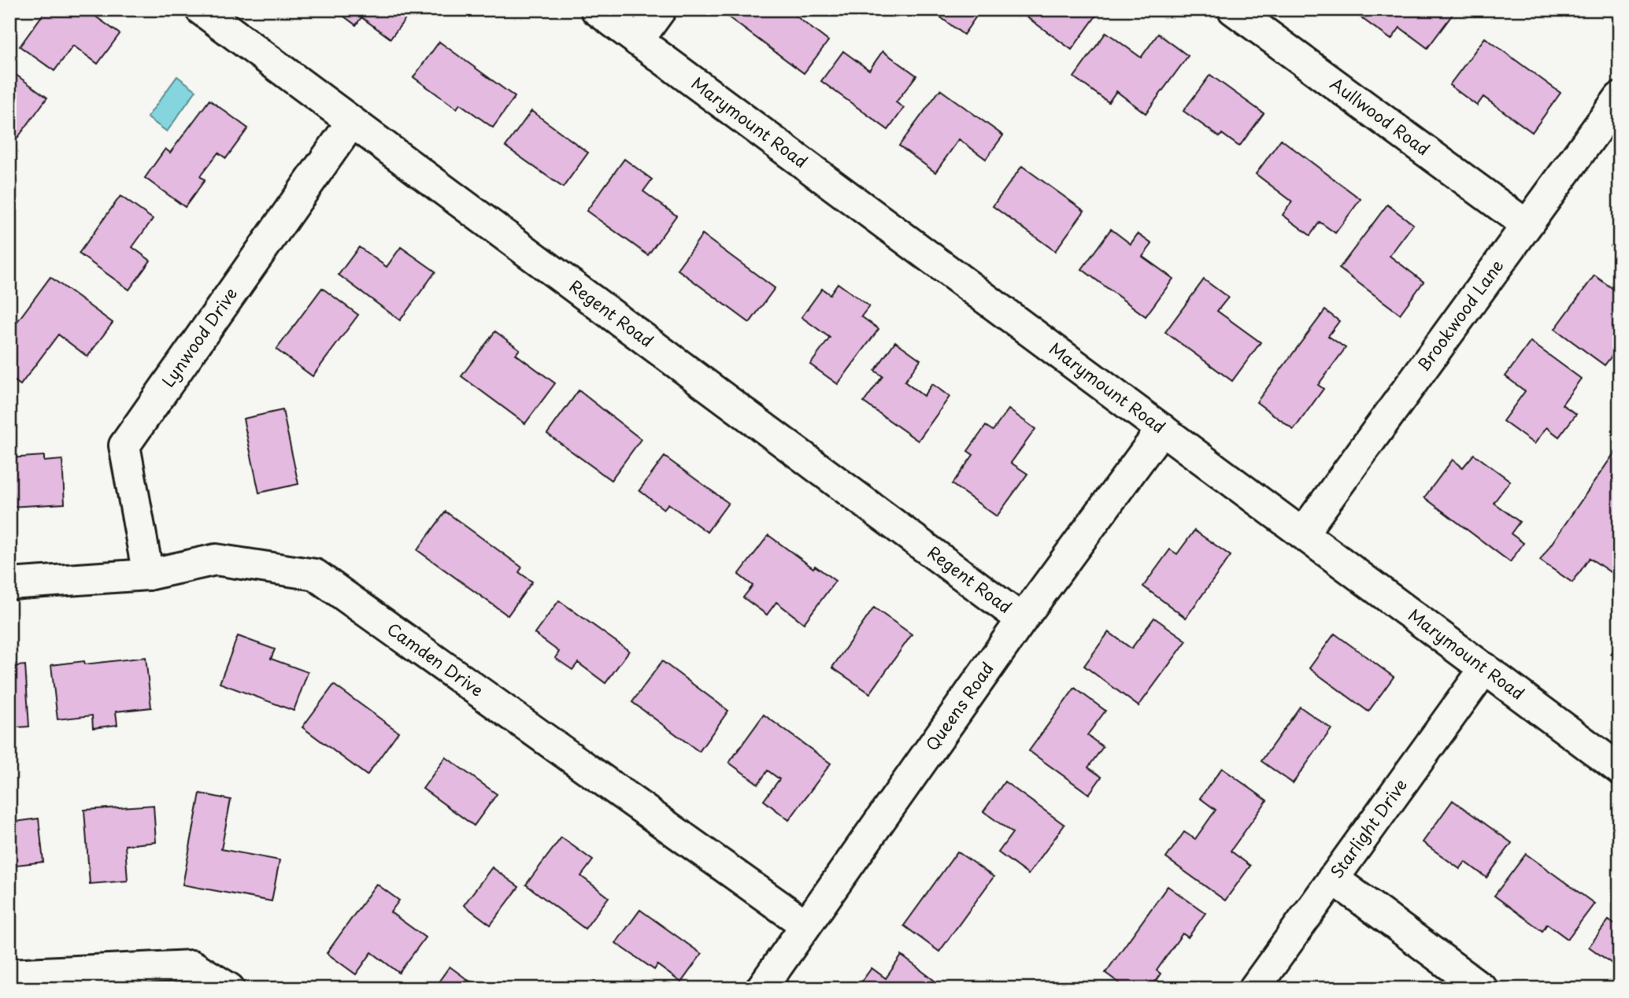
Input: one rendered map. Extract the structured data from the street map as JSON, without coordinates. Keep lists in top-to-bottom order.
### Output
{
  "streets": {
    "street": [
      "Aullwood Road",
      "Marymount Road",
      "Regent Road",
      "Brookwood Lane",
      "Lynwood Drive",
      "Camden Drive",
      "Queens Road",
      "Starlight Drive"
    ]
  },
  "crossings": [
    ["Aullwood Road", "Brookwood Lane"],
    ["Marymount Road", "Brookwood Lane"],
    ["Marymount Road", "Queens Road"],
    ["Marymount Road", "Starlight Drive"],
    ["Regent Road", "Lynwood Drive"],
    ["Regent Road", "Queens Road"],
    ["Lynwood Drive", "Camden Drive"],
    ["Camden Drive", "Queens Road"]
  ]
}
